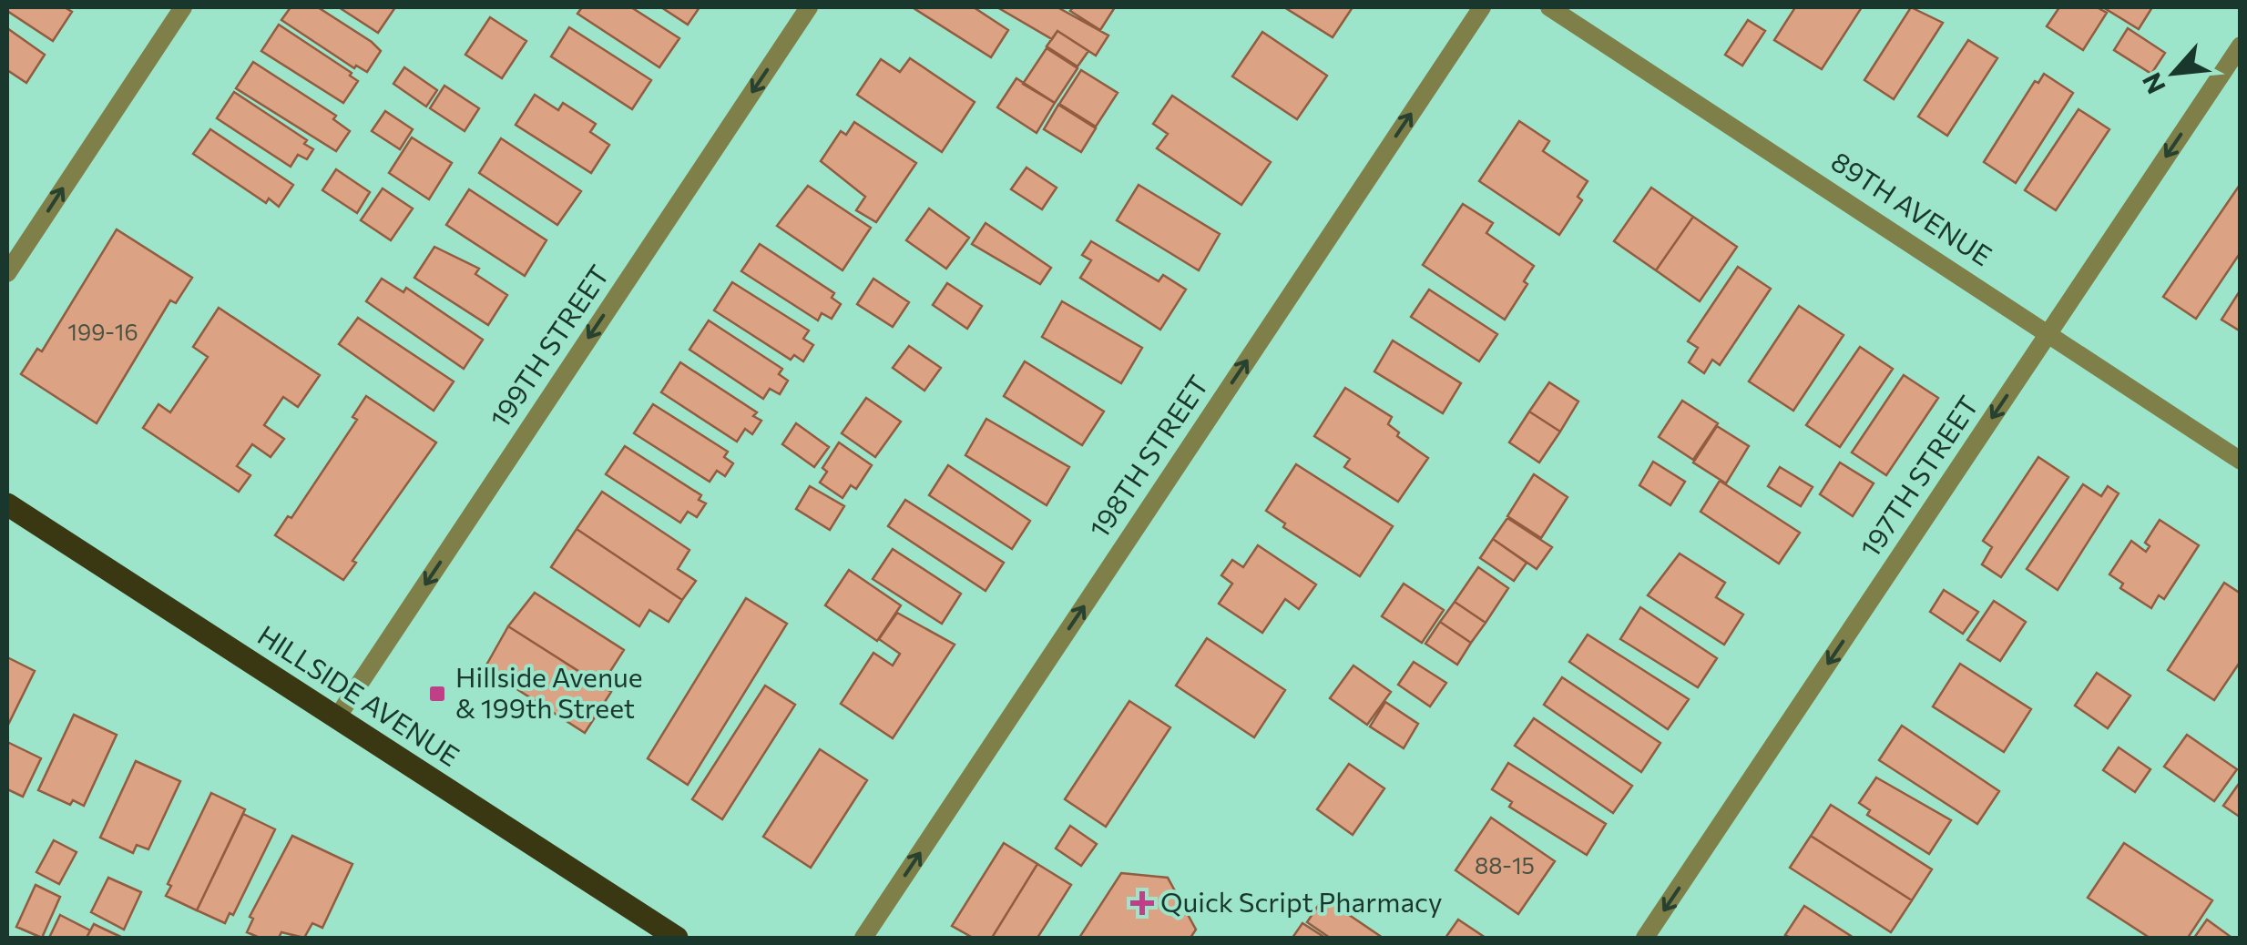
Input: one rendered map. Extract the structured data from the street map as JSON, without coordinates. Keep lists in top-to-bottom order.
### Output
{
  "streets": {
    "main road": ["HILLSIDE AVENUE"],
    "street": [
      "89TH AVENUE",
      "199TH STREET",
      "198TH STREET",
      "197TH STREET"
    ]
  },
  "crossings": [
    ["89TH AVENUE", "197TH STREET"],
    ["199TH STREET", "HILLSIDE AVENUE"]
  ],
  "one_way": ["199TH STREET", "198TH STREET", "197TH STREET"],
  "places": {
    "transit": ["Hillside Avenue & 199th Street"],
    "health": ["Quick Script Pharmacy"]
  },
  "house_numbers": ["199-16", "88-15"],
  "north": "bottom left"
}
